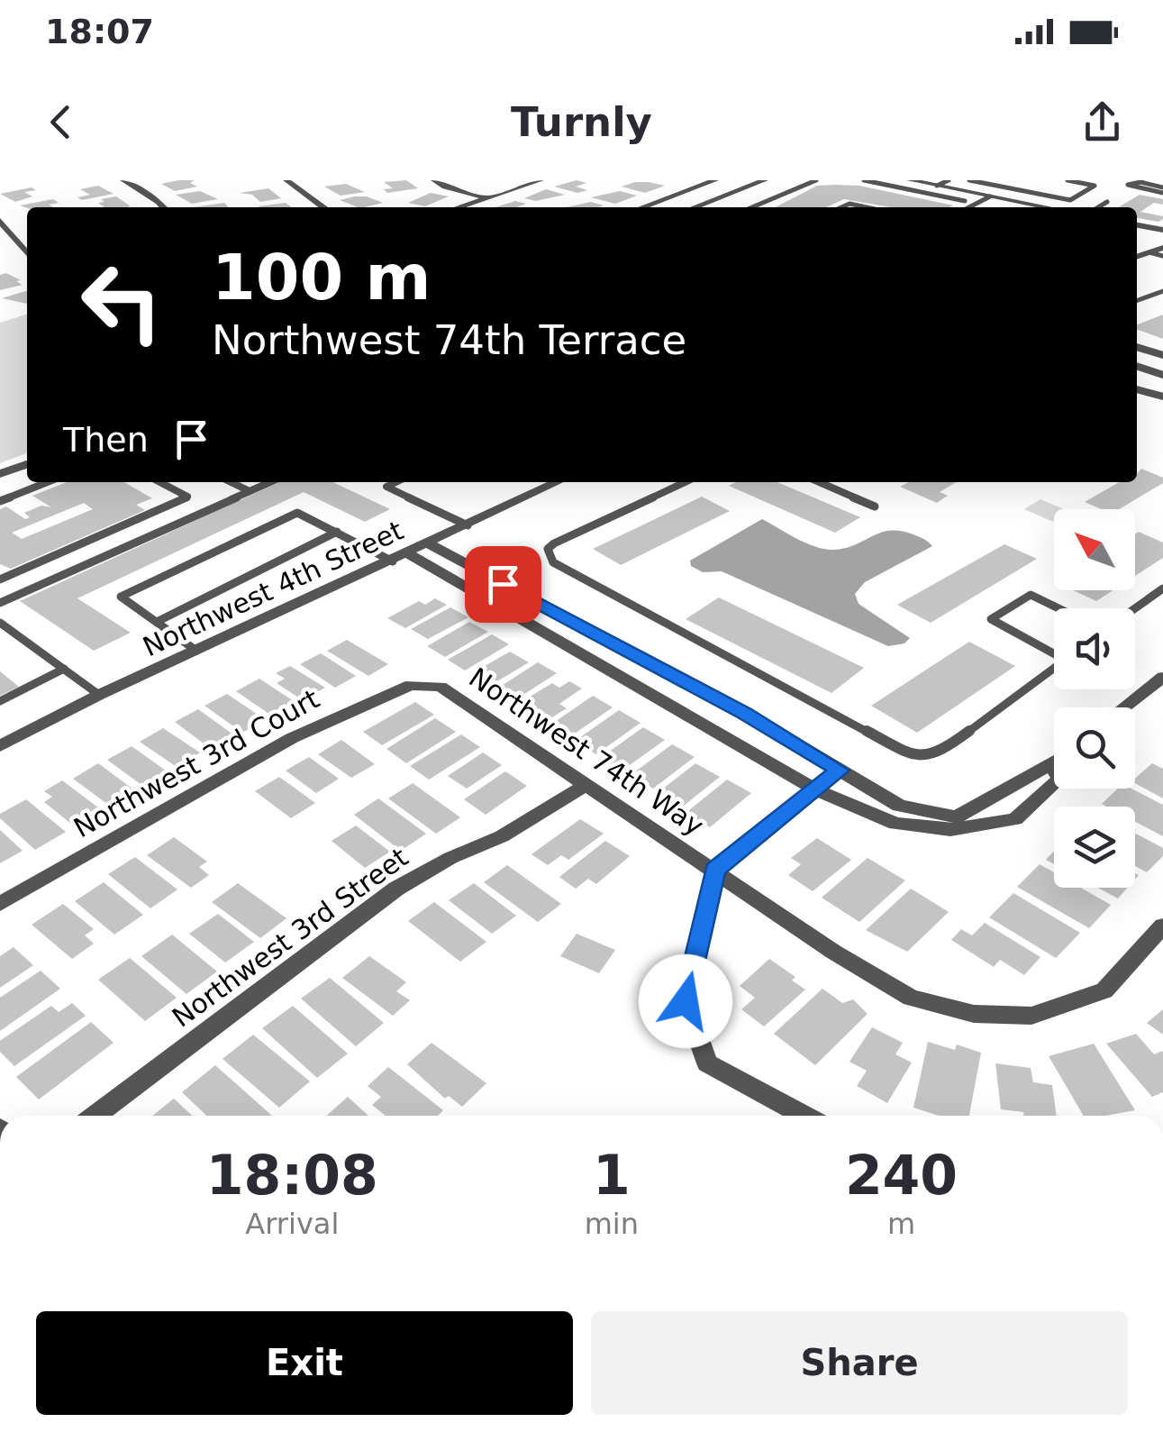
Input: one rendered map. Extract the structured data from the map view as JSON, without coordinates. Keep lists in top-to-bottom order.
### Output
{
  "streets": {
    "street": [
      "Northwest 4th Street",
      "Northwest 74th Way",
      "Northwest 3rd Court",
      "Northwest 3rd Street"
    ]
  },
  "crossings": [
    ["Northwest 74th Way", "Northwest 3rd Court"],
    ["Northwest 74th Way", "Northwest 3rd Street"]
  ],
  "north": "top left",
  "page": {
    "status": "18:07",
    "header": "Turnly",
    "turn": ["100 m", "Northwest 74th Terrace"],
    "then": "Then",
    "eta": [
      "18:08",
      "Arrival",
      "1",
      "min",
      "240",
      "m"
    ],
    "buttons": ["Exit", "Share"]
  }
}
